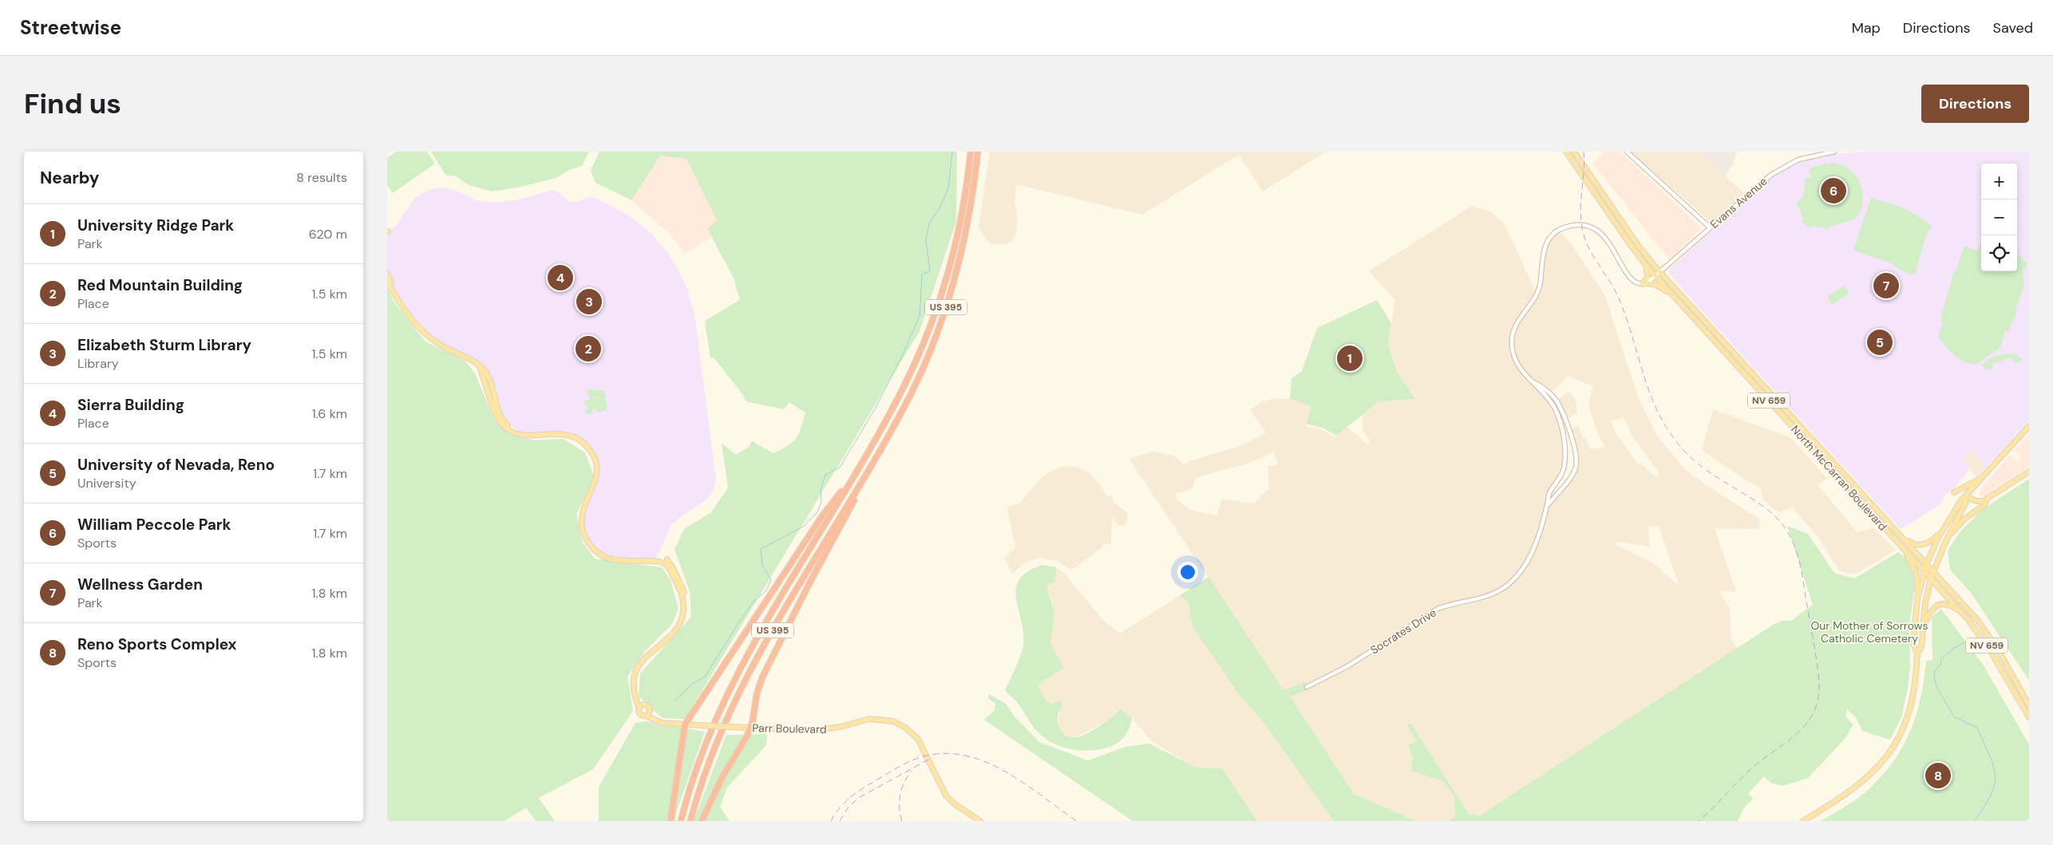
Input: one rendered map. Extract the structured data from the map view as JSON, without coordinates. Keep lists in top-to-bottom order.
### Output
{
  "streets": {
    "highway": ["US 395"],
    "main road": ["NV 659", "North McCarran Boulevard", "Parr Boulevard"],
    "street": ["Evans Avenue", "Socrates Drive"]
  },
  "crossings": [
    ["Evans Avenue", "North McCarran Boulevard"]
  ],
  "parks": ["Our Mother of Sorrows Catholic Cemetery"],
  "page": {
    "header": "Streetwise",
    "nav": ["Map", "Directions", "Saved"],
    "buttons": "Directions",
    "title": "Find us",
    "heading": ["Nearby", "8 results"],
    "map_buttons": ["+", "−"],
    "pins": [
      "6",
      "4",
      "7",
      "3",
      "5",
      "2",
      "1",
      "8"
    ],
    "list": [
      {
        "mark": "1",
        "name": "University Ridge Park",
        "note": "Park",
        "value": "620 m"
      },
      {
        "mark": "2",
        "name": "Red Mountain Building",
        "note": "Place",
        "value": "1.5 km"
      },
      {
        "mark": "3",
        "name": "Elizabeth Sturm Library",
        "note": "Library",
        "value": "1.5 km"
      },
      {
        "mark": "4",
        "name": "Sierra Building",
        "note": "Place",
        "value": "1.6 km"
      },
      {
        "mark": "5",
        "name": "University of Nevada, Reno",
        "note": "University",
        "value": "1.7 km"
      },
      {
        "mark": "6",
        "name": "William Peccole Park",
        "note": "Sports",
        "value": "1.7 km"
      },
      {
        "mark": "7",
        "name": "Wellness Garden",
        "note": "Park",
        "value": "1.8 km"
      },
      {
        "mark": "8",
        "name": "Reno Sports Complex",
        "note": "Sports",
        "value": "1.8 km"
      }
    ]
  }
}
